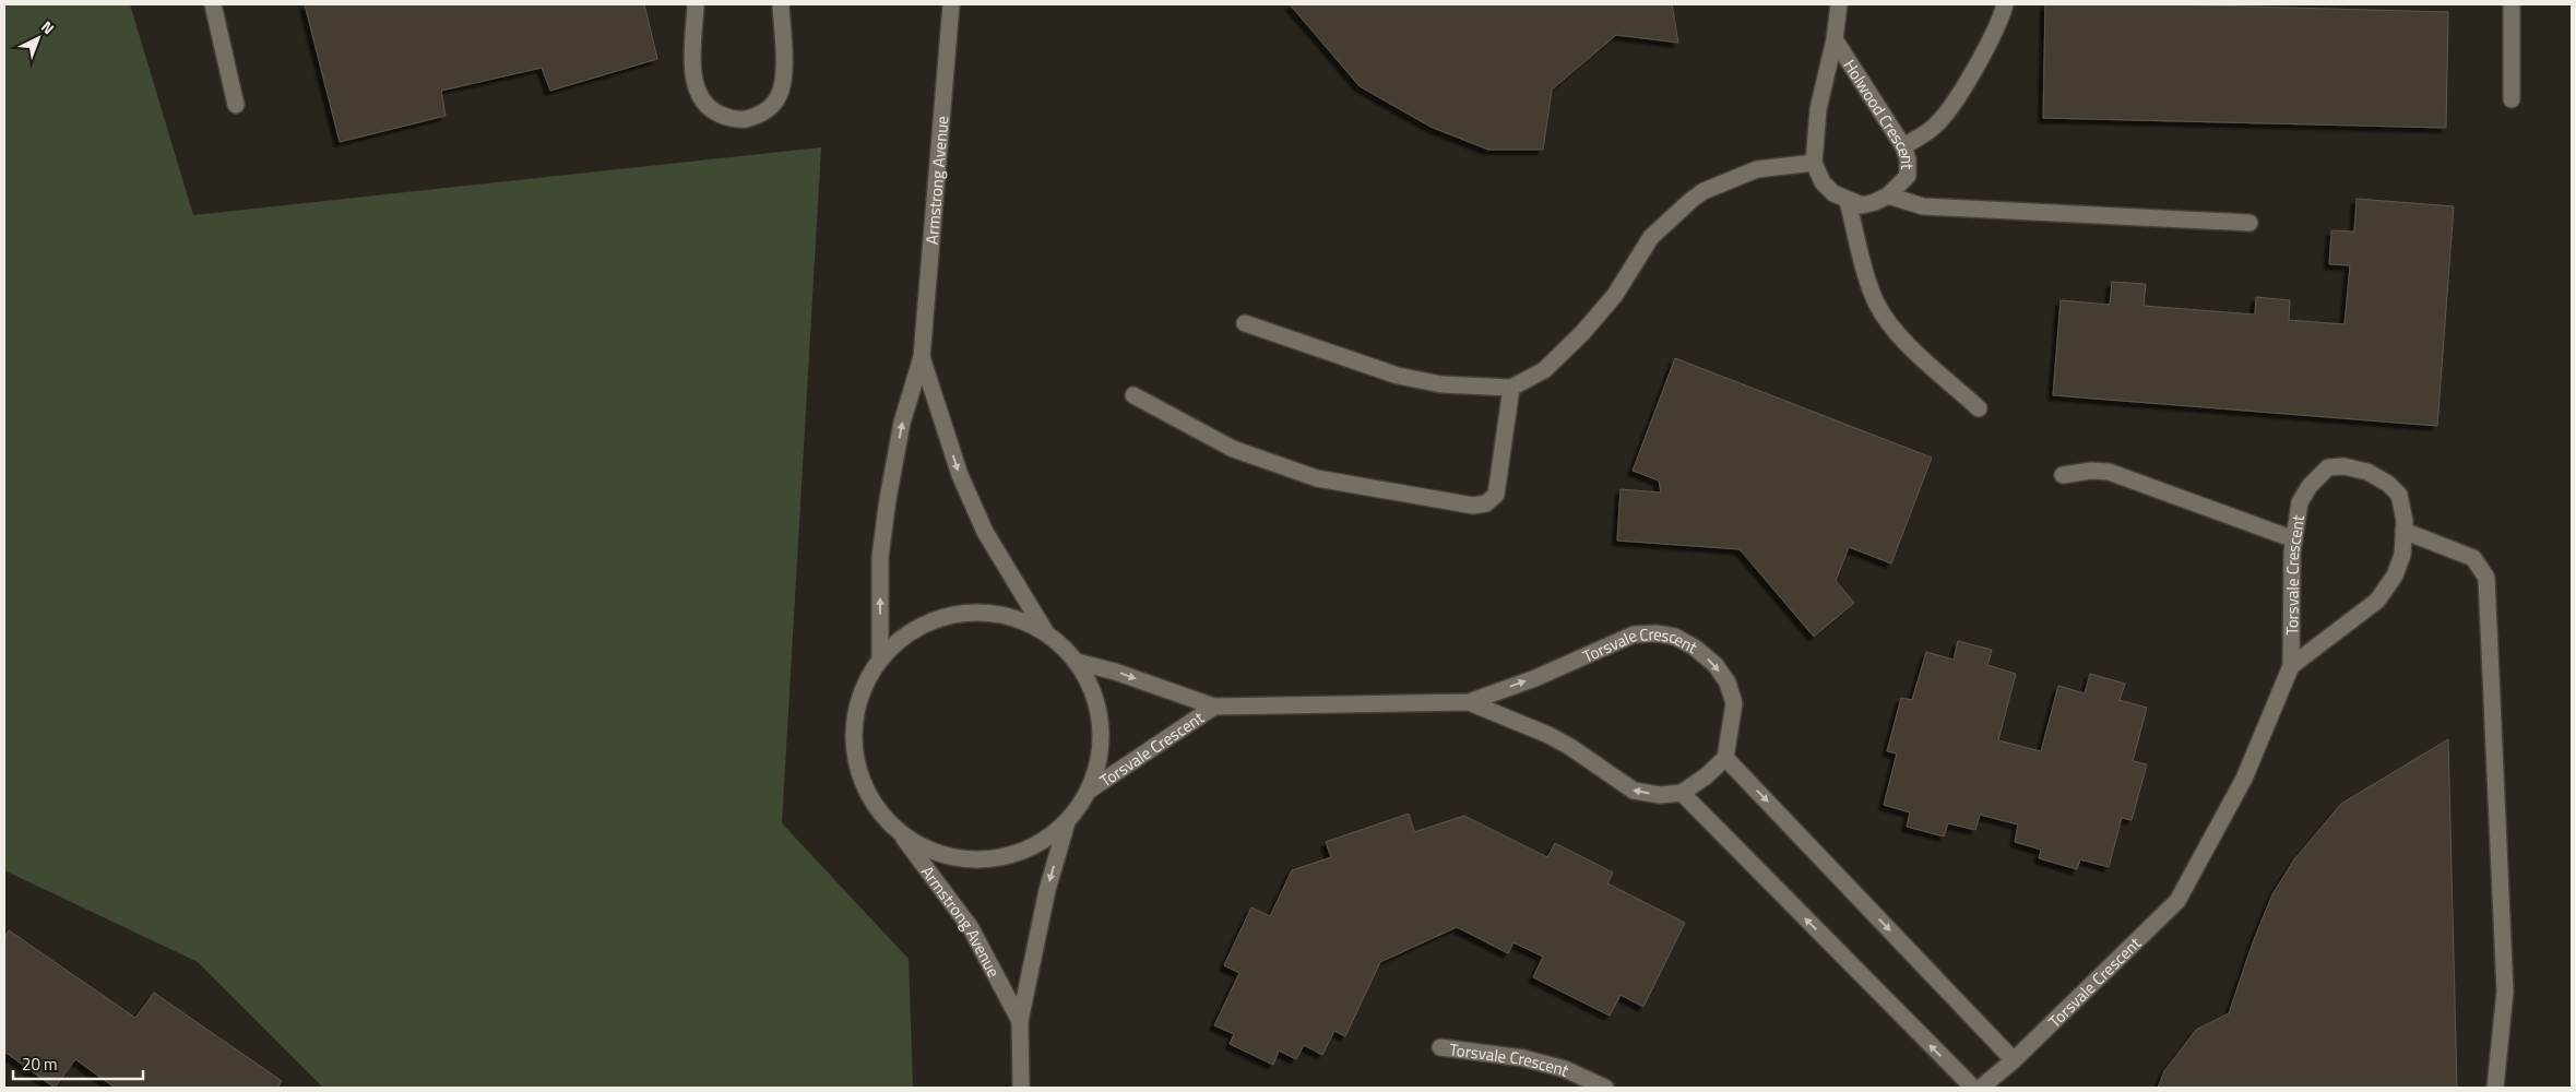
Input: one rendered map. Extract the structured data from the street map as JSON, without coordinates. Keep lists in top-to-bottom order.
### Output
{
  "streets": {
    "street": ["Holwood Crescent", "Armstrong Avenue", "Torsvale Crescent"]
  },
  "crossings": [
    ["Armstrong Avenue", "Torsvale Crescent"]
  ],
  "scale_bar": "20 m",
  "north": "top right"
}
